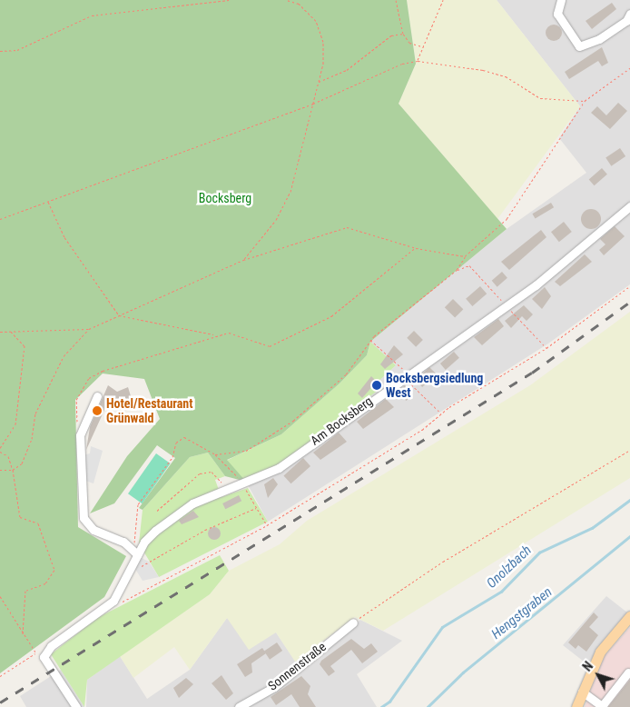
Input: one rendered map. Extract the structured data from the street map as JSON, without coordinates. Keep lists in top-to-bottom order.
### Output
{
  "streets": {
    "street": ["Am Bocksberg", "Sonnenstraße"]
  },
  "water": ["Onolzbach", "Hengstgraben"],
  "parks": ["Bocksberg"],
  "places": ["Bocksbergsiedlung West", "Hotel/Restaurant Grünwald"],
  "north": "top left"
}
